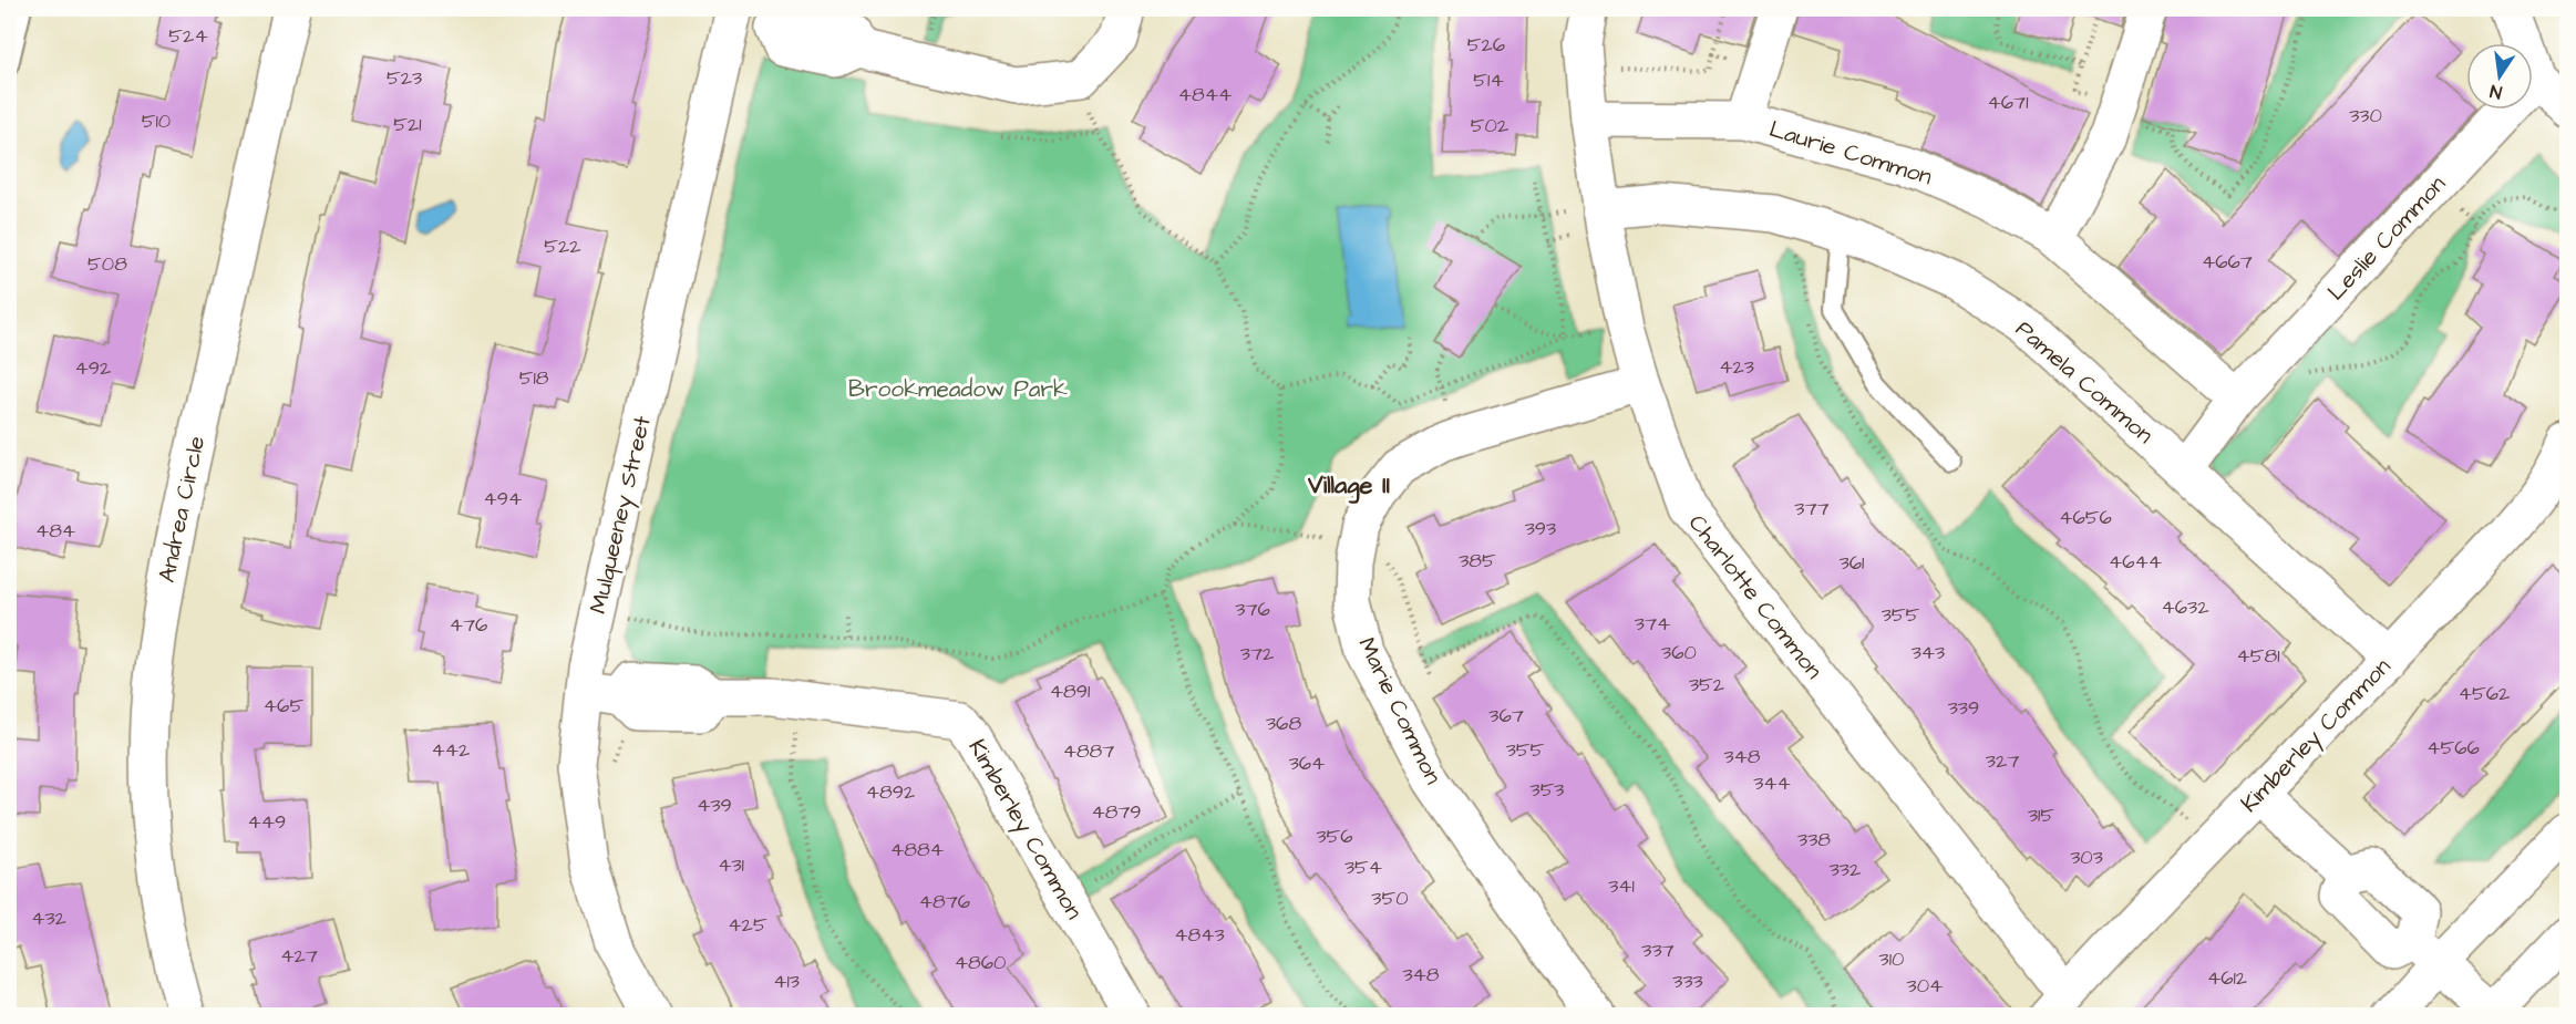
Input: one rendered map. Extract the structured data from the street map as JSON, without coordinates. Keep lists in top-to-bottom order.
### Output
{
  "streets": {
    "street": [
      "Laurie Common",
      "Leslie Common",
      "Pamela Common",
      "Andrea Circle",
      "Mulqueeney Street",
      "Charlotte Common",
      "Marie Common",
      "Kimberley Common"
    ]
  },
  "crossings": [
    ["Laurie Common", "Leslie Common"],
    ["Laurie Common", "Charlotte Common"],
    ["Leslie Common", "Pamela Common"],
    ["Pamela Common", "Charlotte Common"],
    ["Pamela Common", "Kimberley Common"],
    ["Mulqueeney Street", "Kimberley Common"],
    ["Charlotte Common", "Marie Common"],
    ["Charlotte Common", "Kimberley Common"]
  ],
  "districts": ["Village II"],
  "parks": ["Brookmeadow Park"],
  "house_numbers": [
    "524",
    "526",
    "523",
    "514",
    "4844",
    "4671",
    "330",
    "510",
    "521",
    "502",
    "522",
    "4667",
    "508",
    "423",
    "492",
    "518",
    "494",
    "377",
    "4656",
    "393",
    "484",
    "385",
    "4644",
    "361",
    "4632",
    "376",
    "355",
    "374",
    "476",
    "360",
    "343",
    "372",
    "4581",
    "352",
    "4891",
    "4562",
    "465",
    "339",
    "367",
    "368",
    "4566",
    "442",
    "355",
    "4887",
    "348",
    "327",
    "364",
    "344",
    "353",
    "4892",
    "439",
    "4879",
    "315",
    "449",
    "356",
    "338",
    "4884",
    "303",
    "431",
    "354",
    "332",
    "341",
    "350",
    "4876",
    "432",
    "425",
    "4843",
    "337",
    "427",
    "310",
    "4860",
    "348",
    "4612",
    "413",
    "333",
    "304"
  ],
  "north": "bottom"
}
